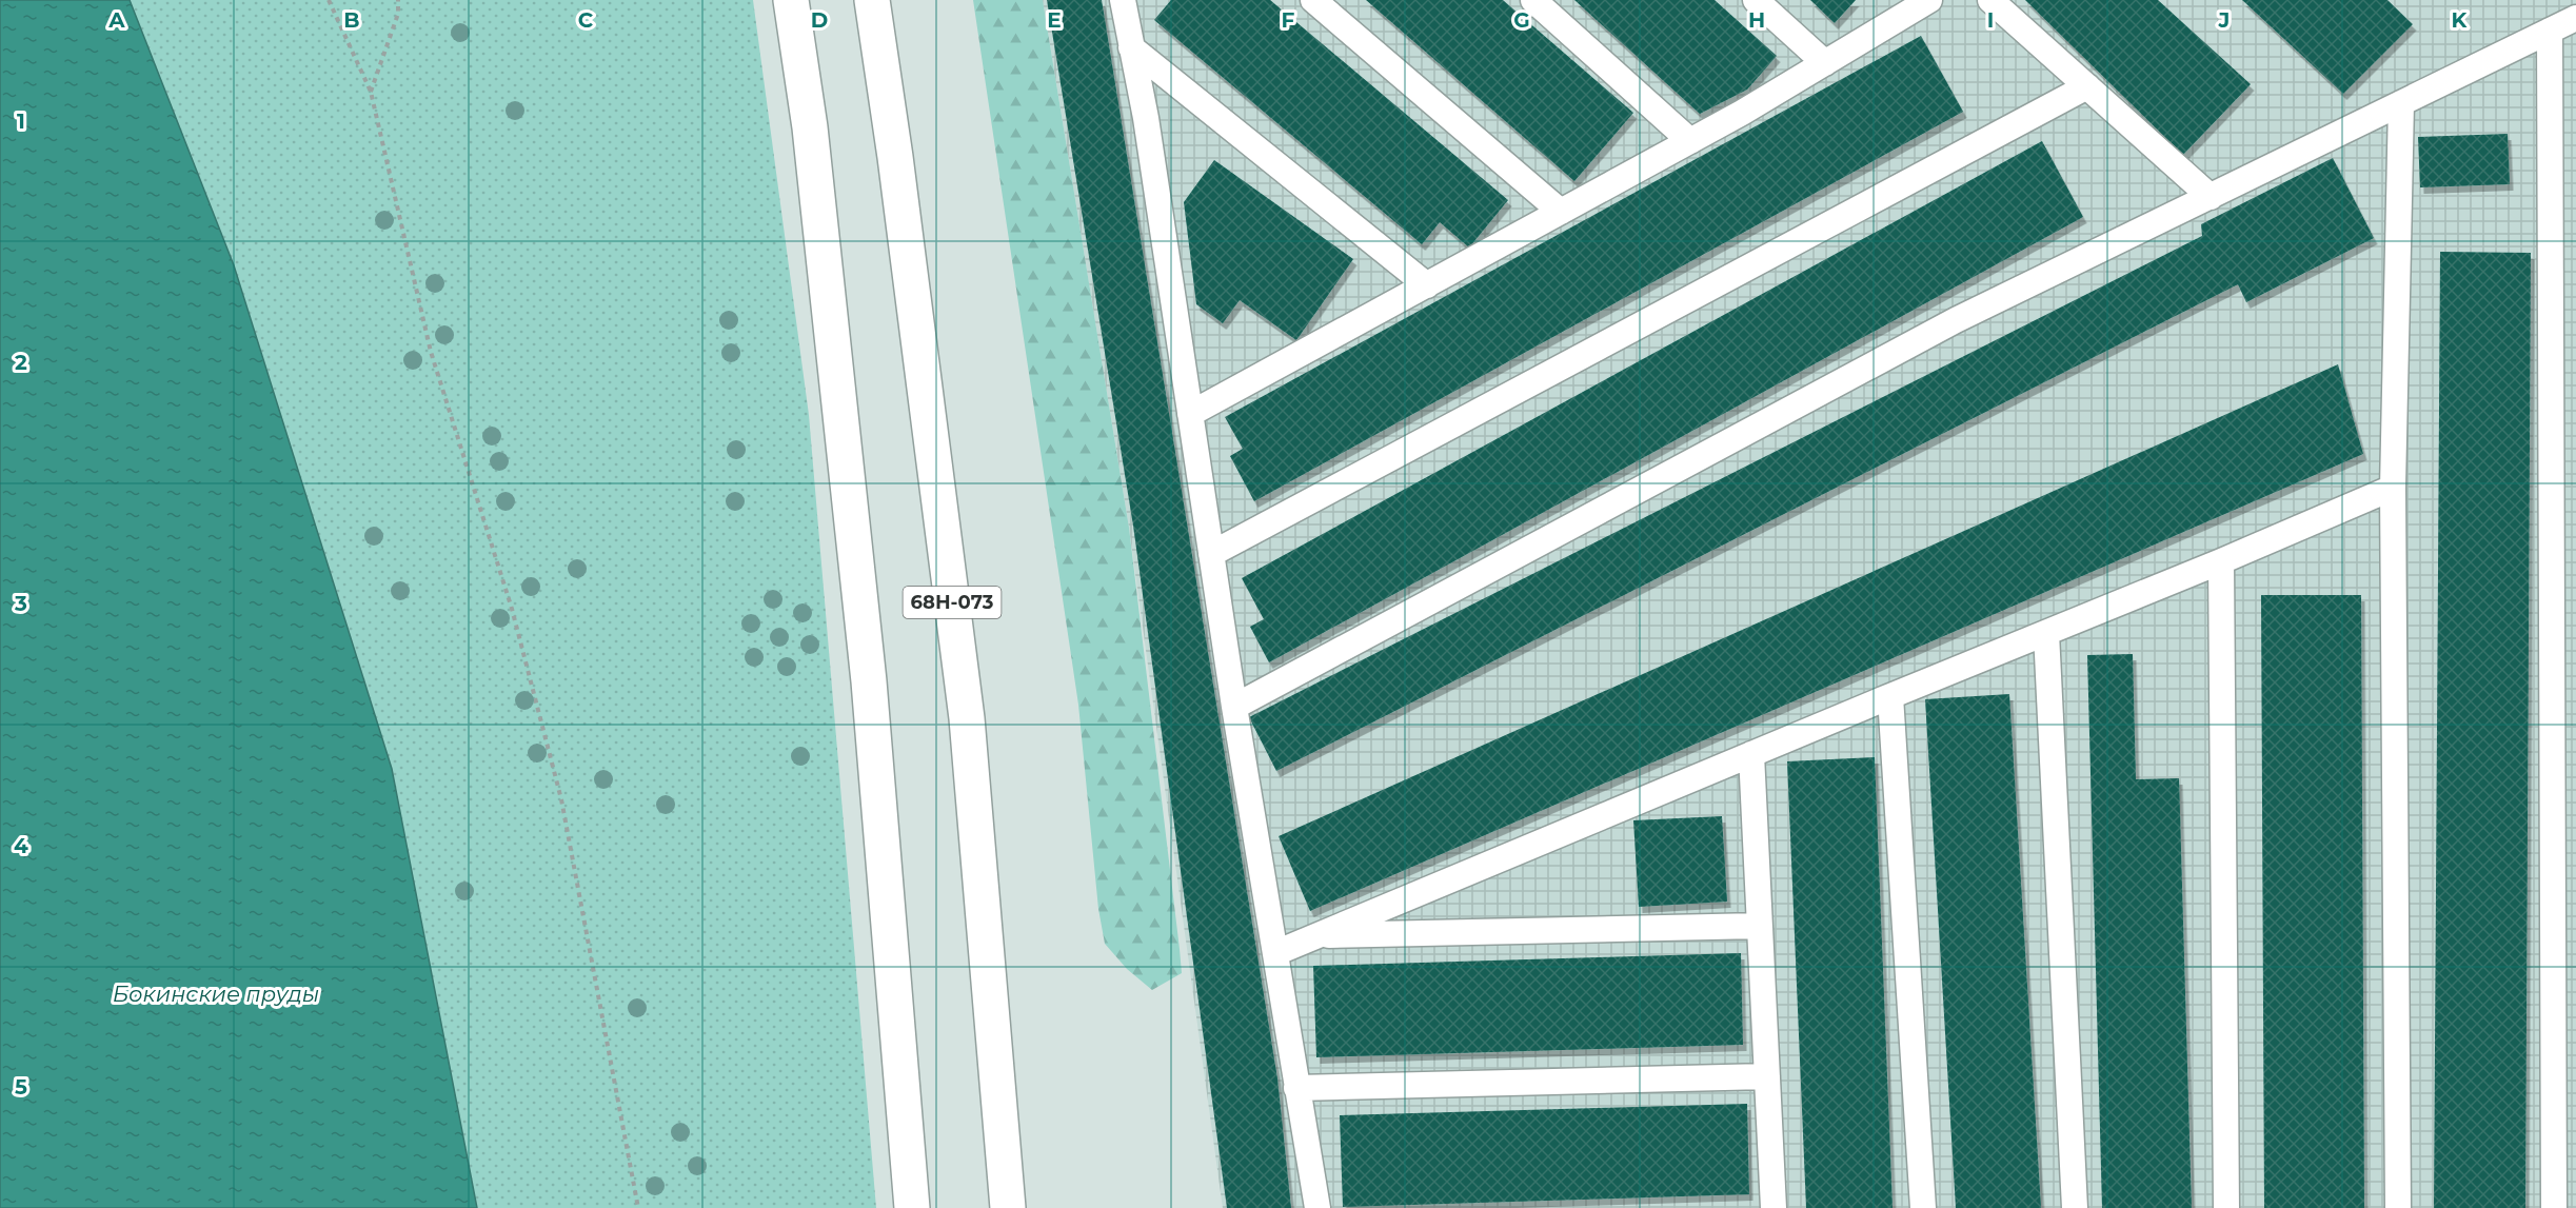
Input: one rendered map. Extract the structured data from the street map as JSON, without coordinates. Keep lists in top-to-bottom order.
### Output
{
  "streets": {
    "main road": ["68Н-073"]
  },
  "water": ["Бокинские пруды"],
  "grid": {
    "columns": [
      "A",
      "B",
      "C",
      "D",
      "E",
      "F",
      "G",
      "H",
      "I",
      "J",
      "K"
    ],
    "rows": [
      "1",
      "2",
      "3",
      "4",
      "5"
    ]
  }
}
